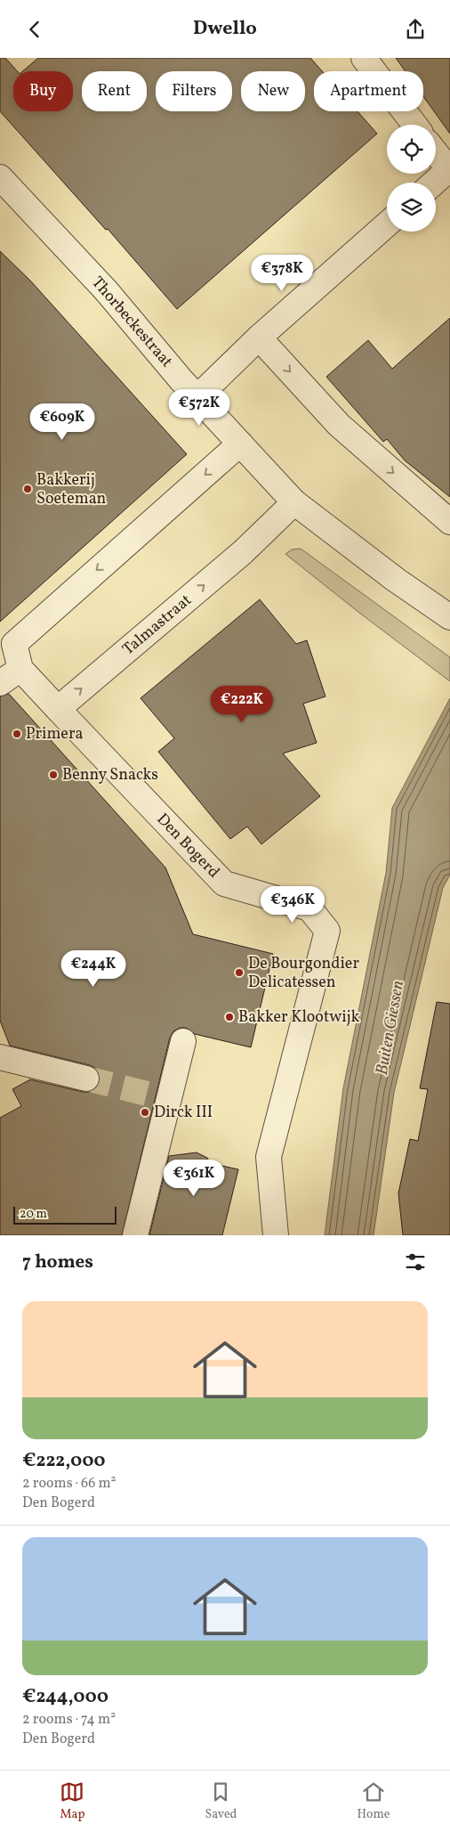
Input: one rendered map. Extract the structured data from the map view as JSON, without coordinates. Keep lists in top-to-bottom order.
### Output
{
  "streets": {
    "street": ["Thorbeckestraat", "Talmastraat", "Den Bogerd"]
  },
  "crossings": [
    ["Thorbeckestraat", "Talmastraat"],
    ["Talmastraat", "Den Bogerd"]
  ],
  "water": ["Buiten Giessen"],
  "places": [
    "Bakkerij Soeteman",
    "Primera",
    "Benny Snacks",
    "De Bourgondier Delicatessen",
    "Bakker Klootwijk",
    "Dirck III"
  ],
  "scale_bar": "20 m",
  "page": {
    "header": "Dwello",
    "chip": [
      "Buy",
      "Rent",
      "Filters",
      "New",
      "Apartment"
    ],
    "price": [
      "€378K",
      "€572K",
      "€609K",
      "€222K",
      "€346K",
      "€244K",
      "€361K"
    ],
    "scale": "20 m",
    "heading": "7 homes",
    "list": [
      {
        "name": "€222,000",
        "note": "2 rooms · 66 m² · Den Bogerd"
      },
      {
        "name": "€244,000",
        "note": "2 rooms · 74 m² · Den Bogerd"
      }
    ],
    "tabs": ["Map", "Saved", "Home"]
  }
}
